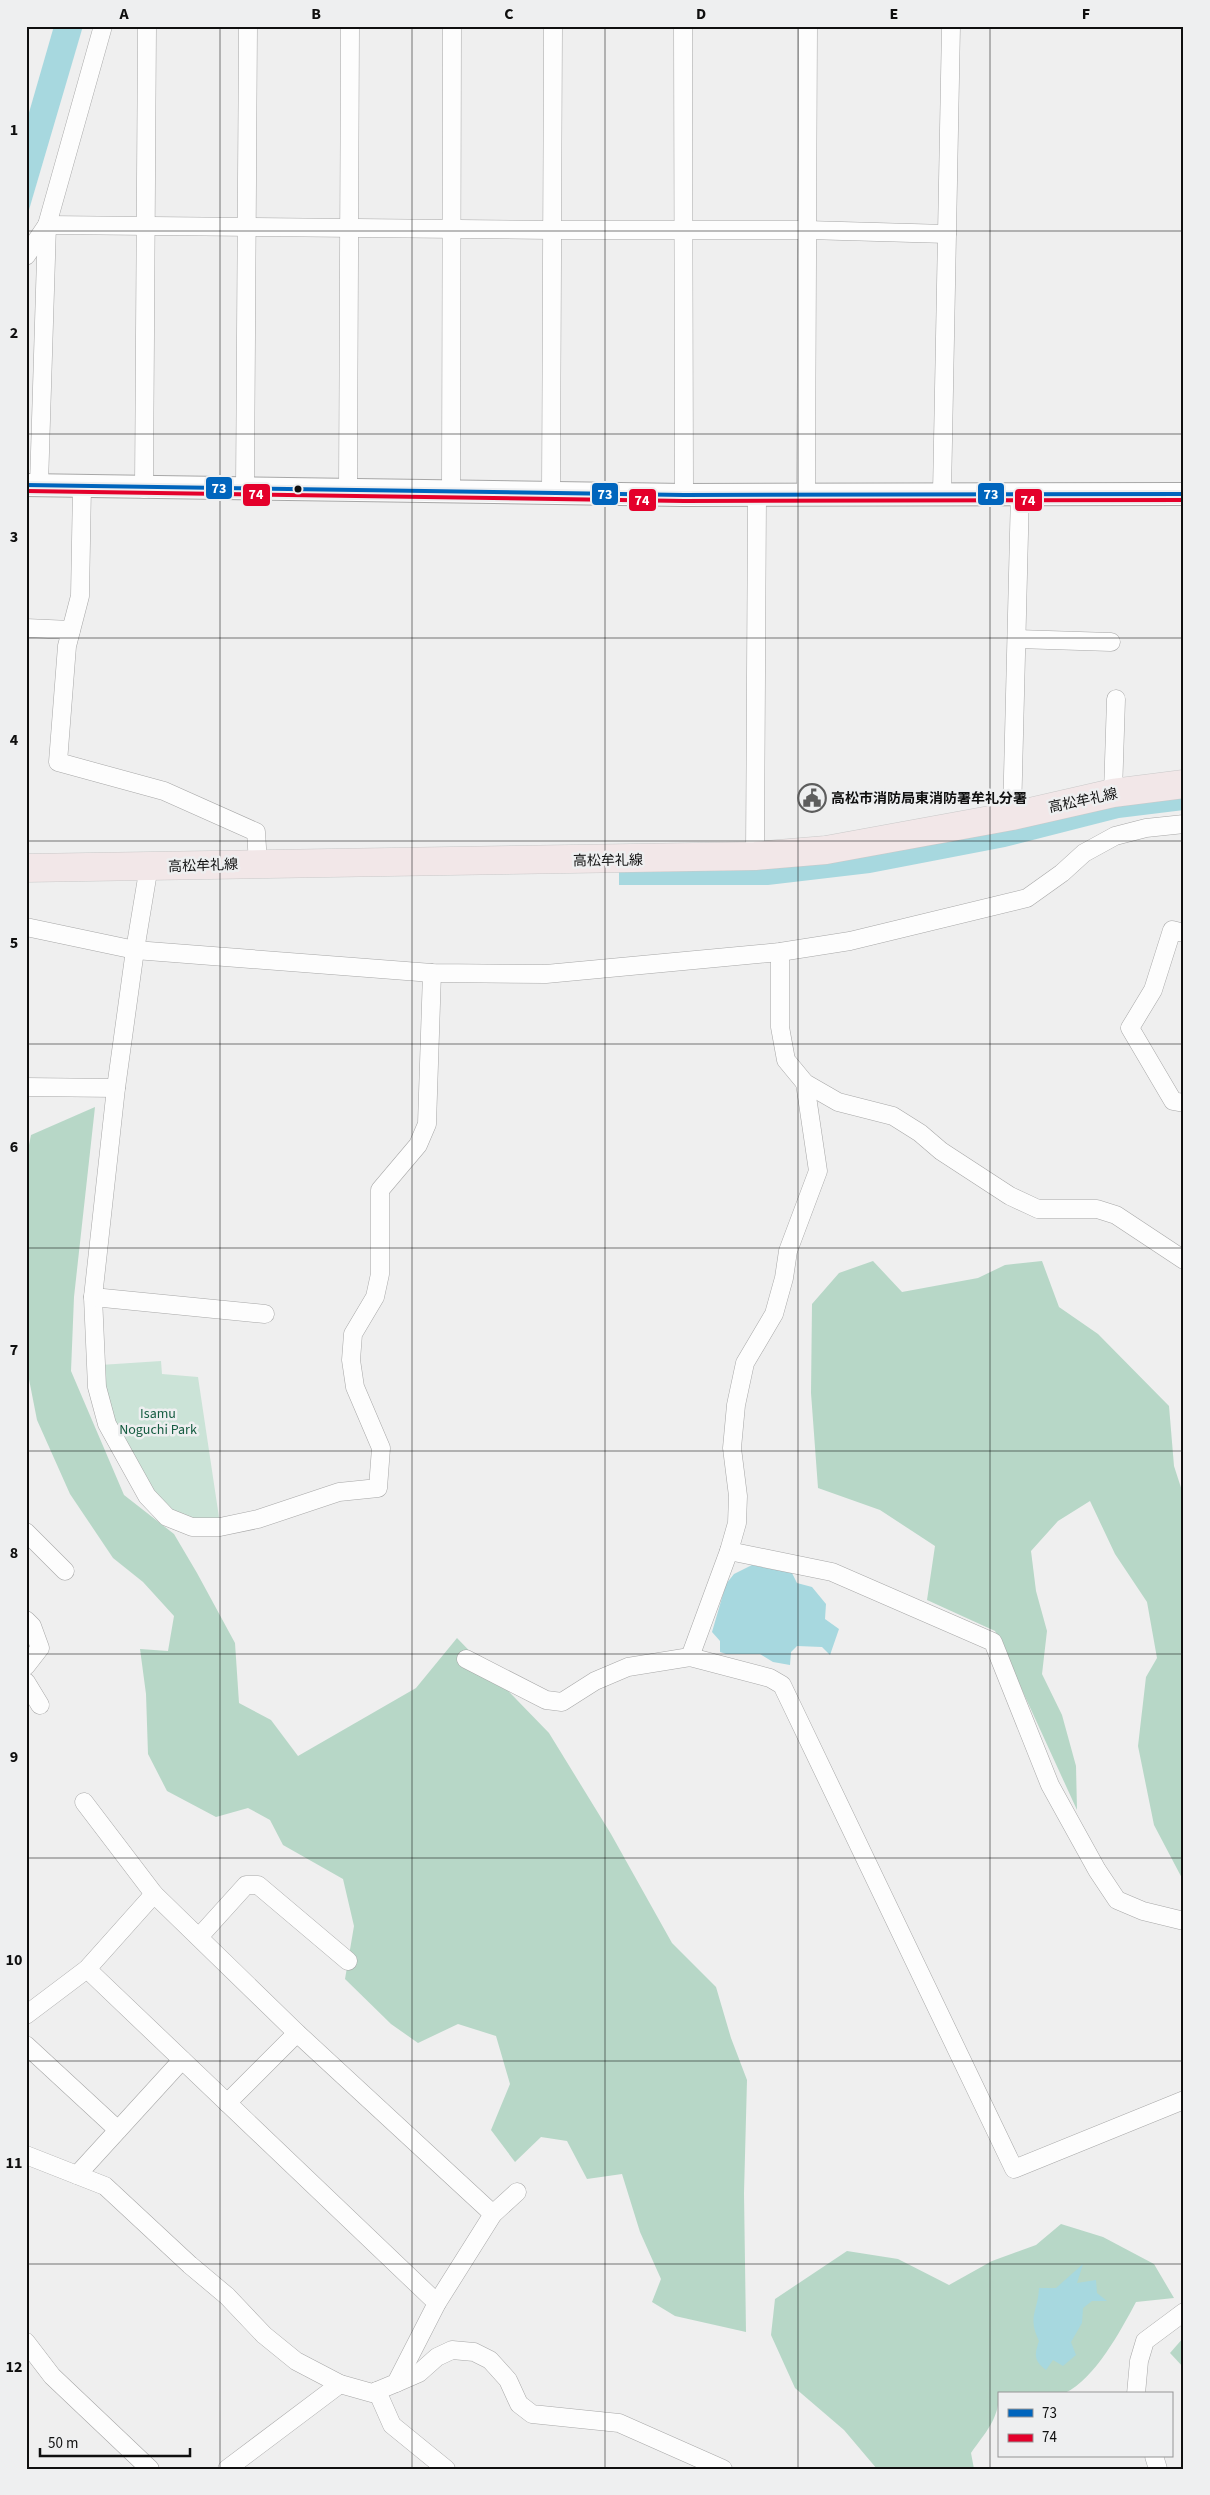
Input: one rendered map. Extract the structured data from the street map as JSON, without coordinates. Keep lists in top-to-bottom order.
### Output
{
  "streets": {
    "main road": ["高松牟礼線"]
  },
  "parks": ["Isamu Noguchi Park"],
  "places": {
    "public building": ["高松市消防局東消防署牟礼分署"]
  },
  "lines": ["transit line 73", "transit line 74"],
  "legend": ["73", "74"],
  "scale_bar": "50 m",
  "grid": {
    "columns": [
      "A",
      "B",
      "C",
      "D",
      "E",
      "F"
    ],
    "rows": [
      "1",
      "2",
      "3",
      "4",
      "5",
      "6",
      "7",
      "8",
      "9",
      "10",
      "11",
      "12"
    ]
  }
}
